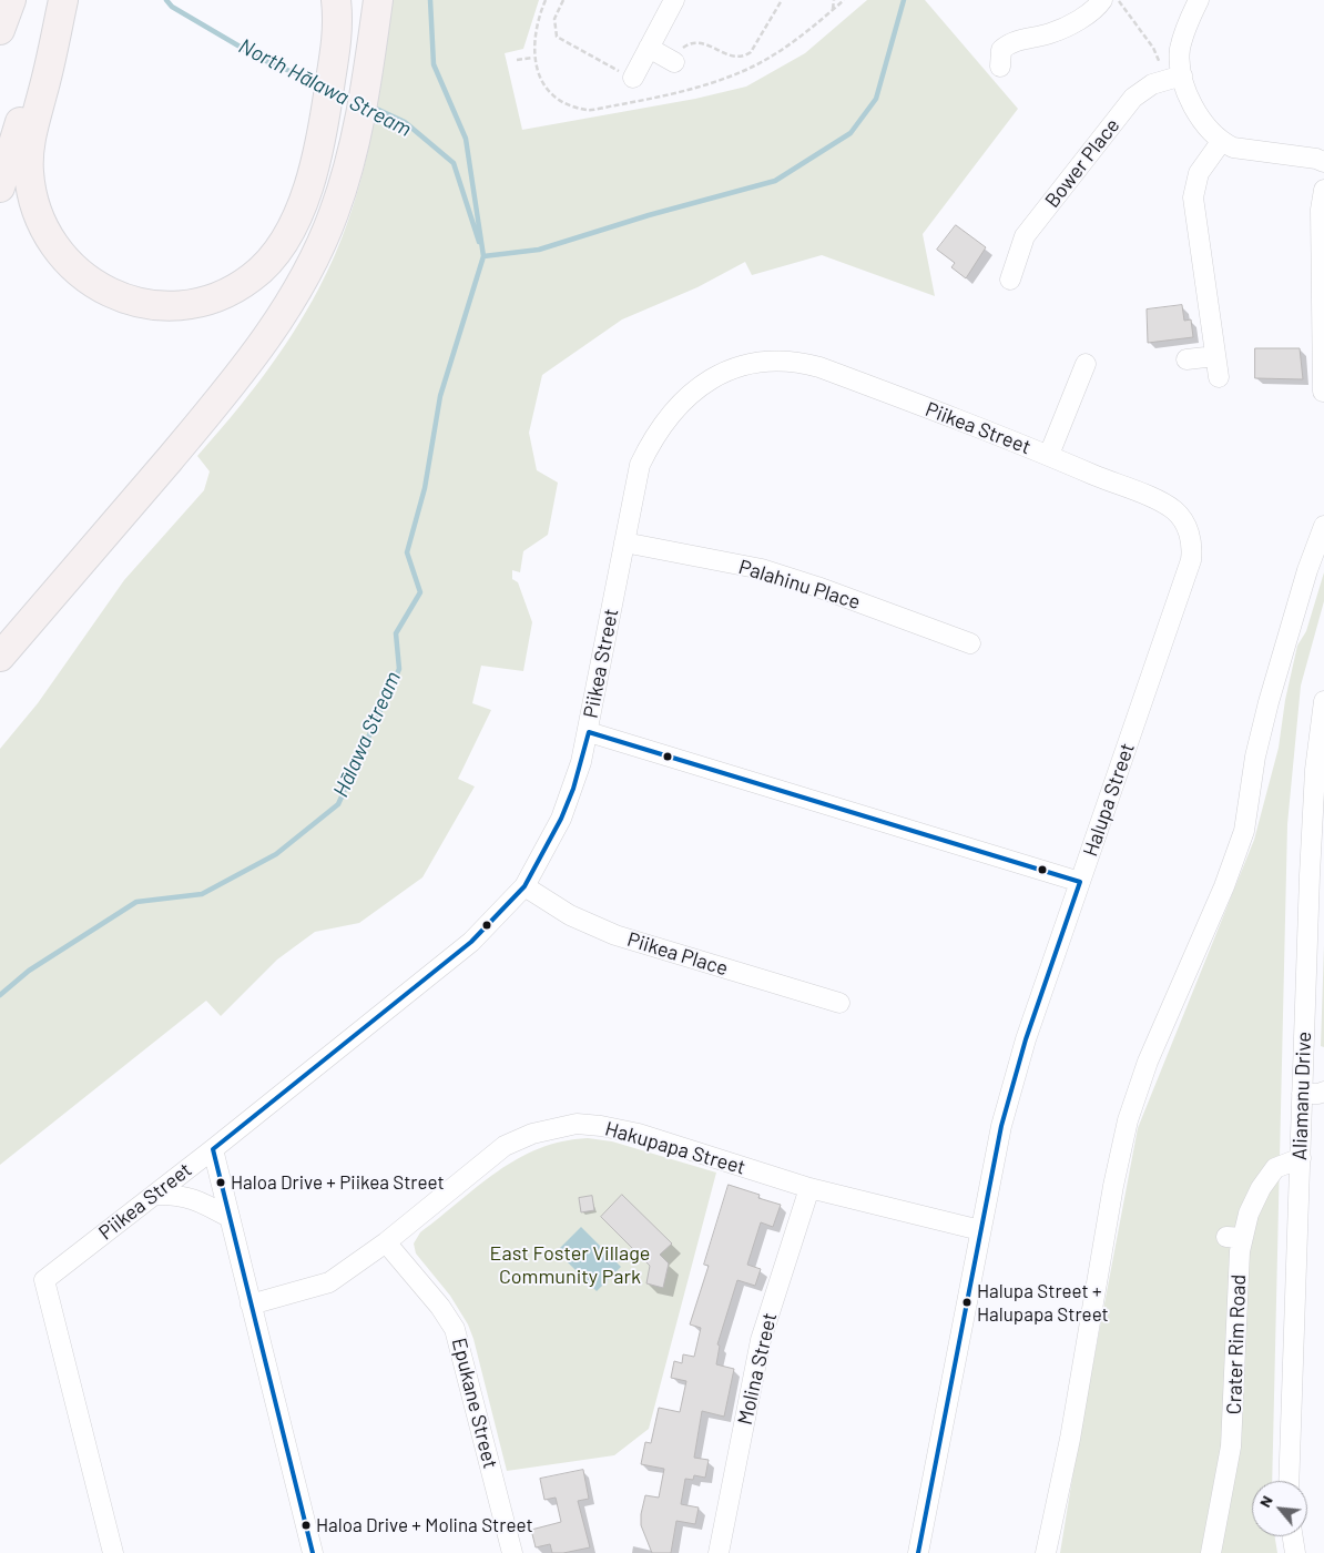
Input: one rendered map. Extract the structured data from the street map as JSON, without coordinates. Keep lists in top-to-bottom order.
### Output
{
  "streets": {
    "street": [
      "Bower Place",
      "Piikea Street",
      "Palahinu Place",
      "Halupa Street",
      "Piikea Place",
      "Aliamanu Drive",
      "Hakupapa Street",
      "Crater Rim Road",
      "Molina Street",
      "Epukane Street"
    ]
  },
  "crossings": [
    ["Piikea Street", "Palahinu Place"],
    ["Piikea Street", "Halupa Street"],
    ["Piikea Street", "Piikea Place"],
    ["Halupa Street", "Hakupapa Street"],
    ["Aliamanu Drive", "Crater Rim Road"],
    ["Hakupapa Street", "Molina Street"],
    ["Hakupapa Street", "Epukane Street"]
  ],
  "water": ["North Hālawa Stream", "Hālawa Stream"],
  "parks": ["East Foster Village Community Park"],
  "places": ["Haloa Drive + Piikea Street", "Halupa Street + Halupapa Street", "Haloa Drive + Molina Street"],
  "north": "top left"
}
